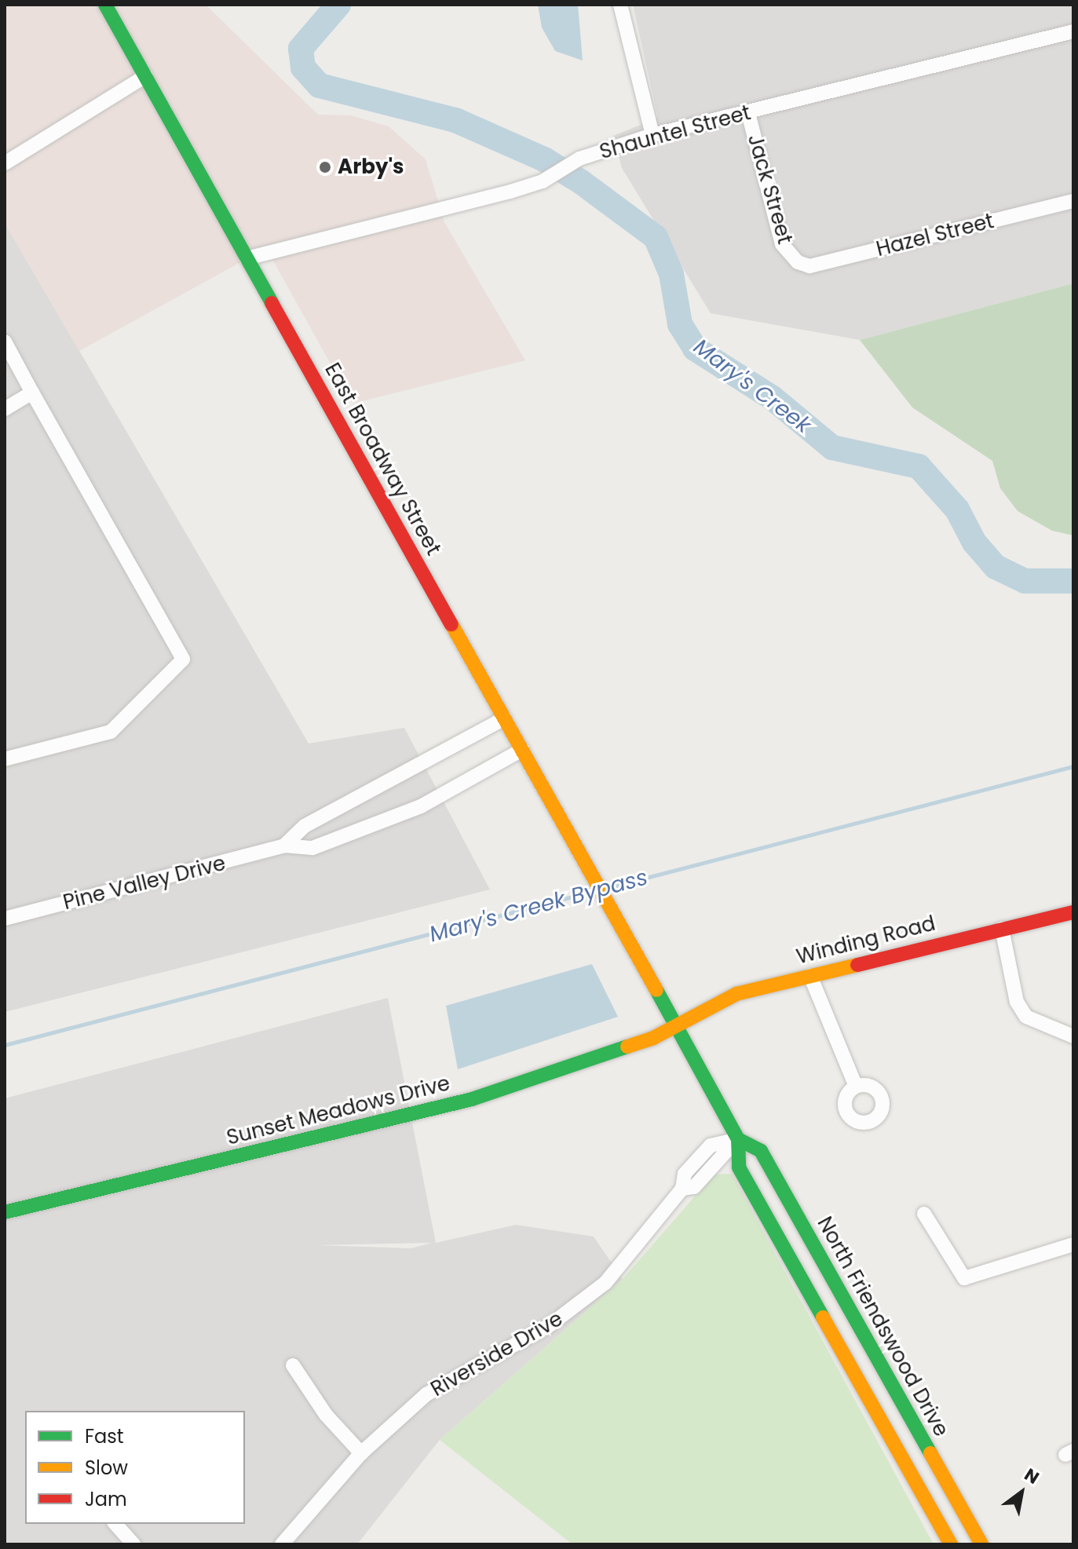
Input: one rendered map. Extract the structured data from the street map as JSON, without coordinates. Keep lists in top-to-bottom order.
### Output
{
  "streets": {
    "main road": [
      "East Broadway Street",
      "Winding Road",
      "Sunset Meadows Drive",
      "North Friendswood Drive"
    ],
    "street": [
      "Shauntel Street",
      "Jack Street",
      "Hazel Street",
      "Pine Valley Drive",
      "Riverside Drive"
    ]
  },
  "crossings": [
    ["Shauntel Street", "Jack Street"],
    ["Shauntel Street", "East Broadway Street"],
    ["Jack Street", "Hazel Street"],
    ["East Broadway Street", "Pine Valley Drive"],
    ["East Broadway Street", "North Friendswood Drive"],
    ["Winding Road", "Sunset Meadows Drive"],
    ["Winding Road", "North Friendswood Drive"],
    ["Sunset Meadows Drive", "North Friendswood Drive"],
    ["North Friendswood Drive", "Riverside Drive"]
  ],
  "water": ["Mary's Creek", "Mary's Creek Bypass"],
  "places": ["Arby's"],
  "legend": ["Fast", "Slow", "Jam"],
  "north": "top right"
}
